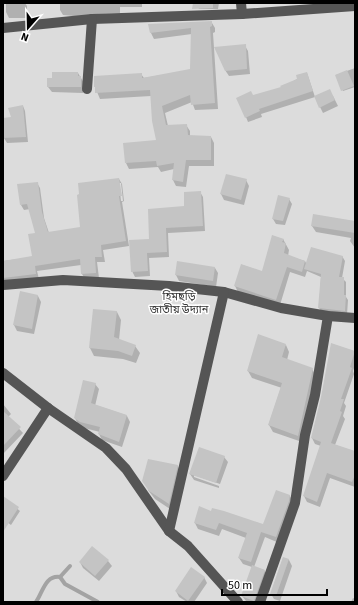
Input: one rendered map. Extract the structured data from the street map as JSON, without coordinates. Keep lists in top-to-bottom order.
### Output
{
  "parks": ["হিমছড়ি জাতীয় উদ্যান"],
  "scale_bar": "50 m",
  "north": "bottom"
}
